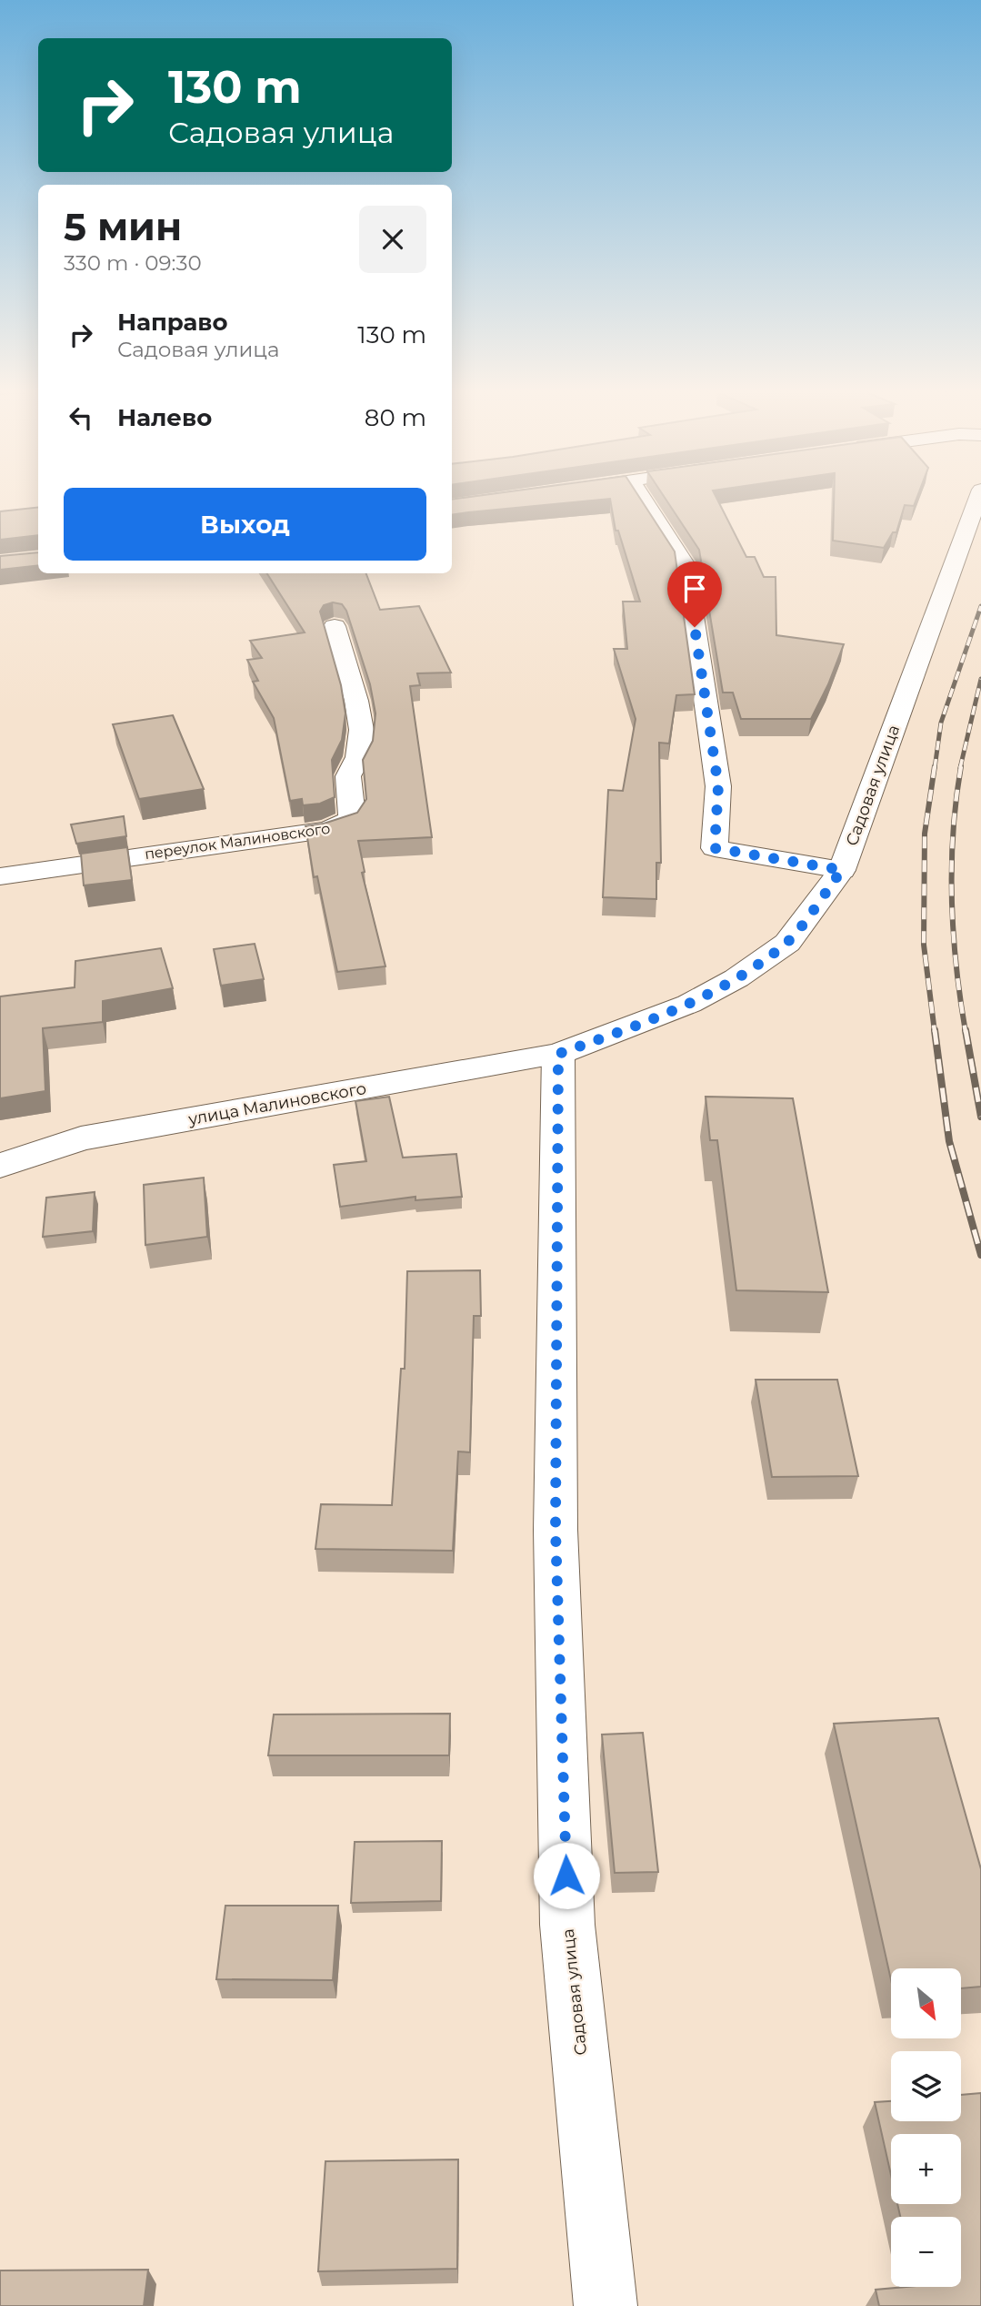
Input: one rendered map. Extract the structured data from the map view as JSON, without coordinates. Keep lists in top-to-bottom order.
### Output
{
  "streets": {
    "street": ["Садовая улица", "переулок Малиновского", "улица Малиновского"]
  },
  "crossings": [
    ["Садовая улица", "улица Малиновского"]
  ],
  "north": "bottom right",
  "page": {
    "turn": ["130 m", "Садовая улица"],
    "heading": ["5 мин", "330 m · 09:30"],
    "list": [
      {
        "name": "Направо",
        "note": "Садовая улица",
        "value": "130 m"
      },
      {
        "name": "Налево",
        "value": "80 m"
      }
    ],
    "buttons": "Выход",
    "map_buttons": ["+", "−"]
  }
}
